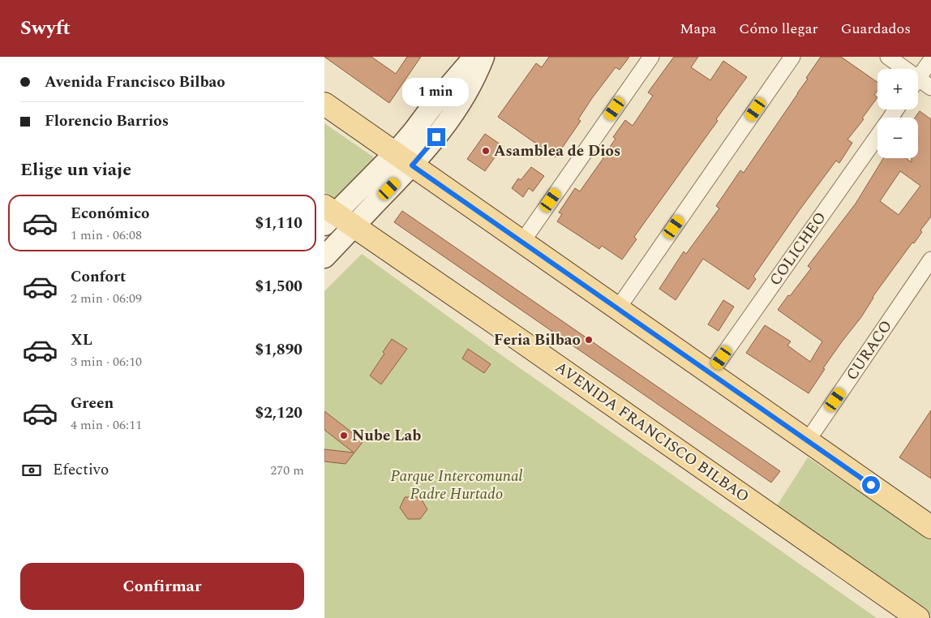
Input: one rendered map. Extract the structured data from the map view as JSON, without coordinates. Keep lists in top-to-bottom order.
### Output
{
  "streets": {
    "main road": ["AVENIDA FRANCISCO BILBAO"],
    "street": ["COLICHEO", "CURACO"]
  },
  "parks": ["Parque Intercomunal Padre Hurtado"],
  "places": ["Asamblea de Dios", "Feria Bilbao", "Nube Lab"],
  "page": {
    "header": "Swyft",
    "nav": ["Mapa", "Cómo llegar", "Guardados"],
    "banner": ["Avenida Francisco Bilbao", "Florencio Barrios"],
    "map_buttons": ["+", "−"],
    "bubble": "1 min",
    "heading": "Elige un viaje",
    "list": [
      {
        "name": "Económico",
        "note": "1 min · 06:08",
        "value": "$1,110"
      },
      {
        "name": "Confort",
        "note": "2 min · 06:09",
        "value": "$1,500"
      },
      {
        "name": "XL",
        "note": "3 min · 06:10",
        "value": "$1,890"
      },
      {
        "name": "Green",
        "note": "4 min · 06:11",
        "value": "$2,120"
      }
    ],
    "pay": ["Efectivo", "270 m"],
    "buttons": "Confirmar"
  }
}
